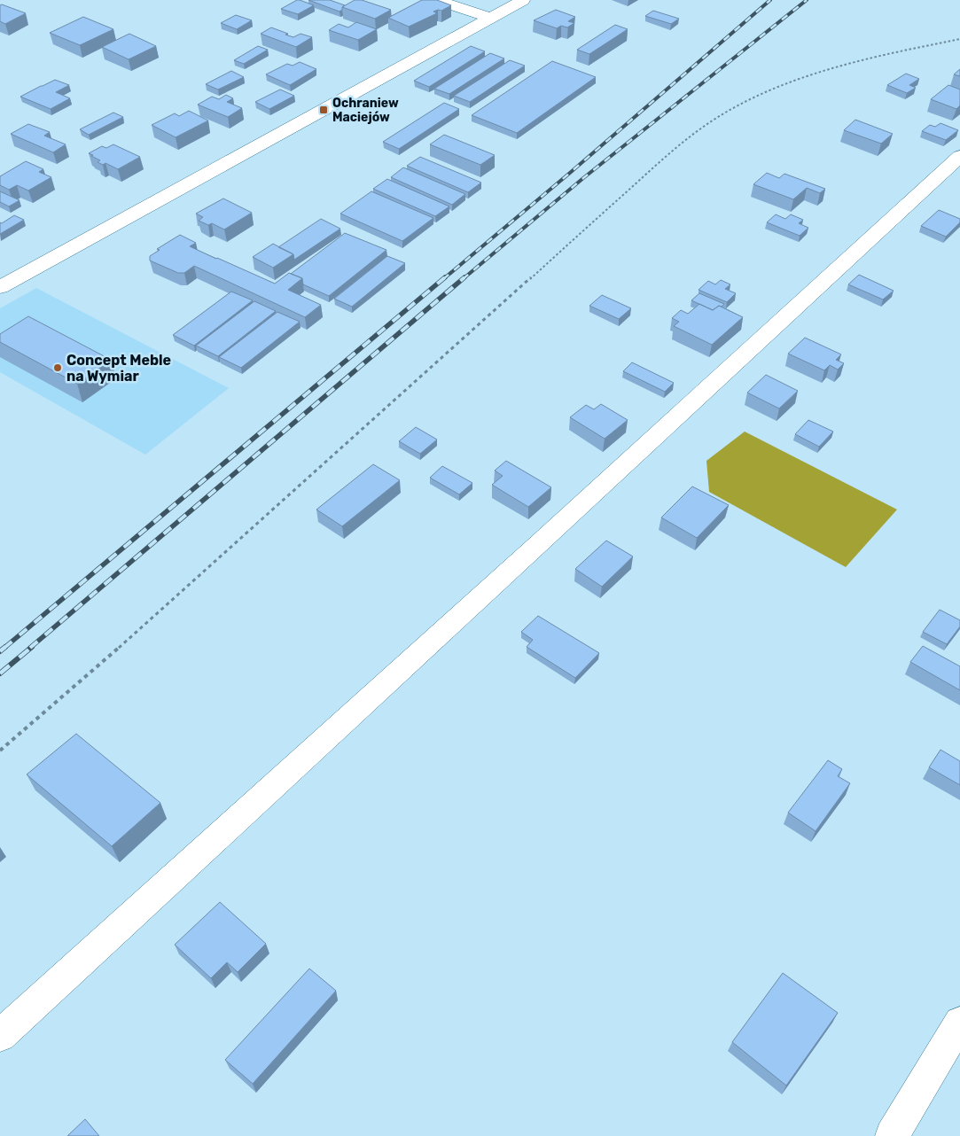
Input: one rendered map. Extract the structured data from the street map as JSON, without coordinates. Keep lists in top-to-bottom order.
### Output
{
  "places": {
    "transit": ["Ochraniew Maciejów"],
    "other": ["Concept Meble na Wymiar"]
  }
}
